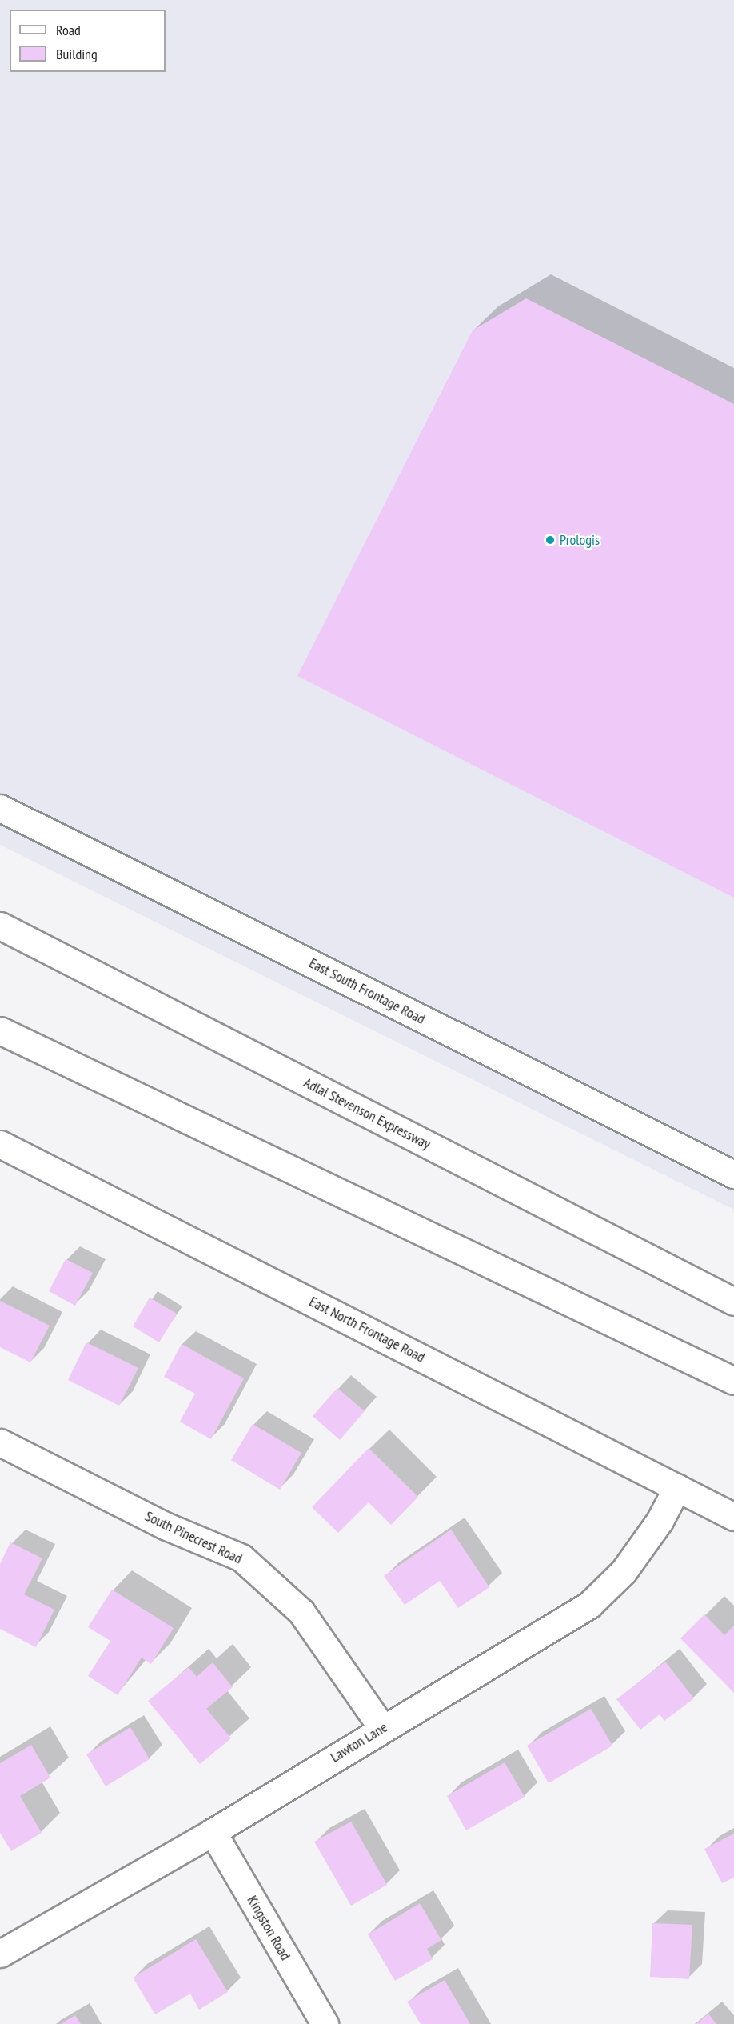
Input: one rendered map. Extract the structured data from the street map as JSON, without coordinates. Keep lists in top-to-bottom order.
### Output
{
  "streets": {
    "main road": [
      "East South Frontage Road",
      "Adlai Stevenson Expressway",
      "East North Frontage Road",
      "South Pinecrest Road",
      "Lawton Lane",
      "Kingston Road"
    ]
  },
  "crossings": [
    ["East North Frontage Road", "Lawton Lane"],
    ["South Pinecrest Road", "Lawton Lane"],
    ["Lawton Lane", "Kingston Road"]
  ],
  "places": ["Prologis"],
  "legend": ["Road", "Building"]
}
